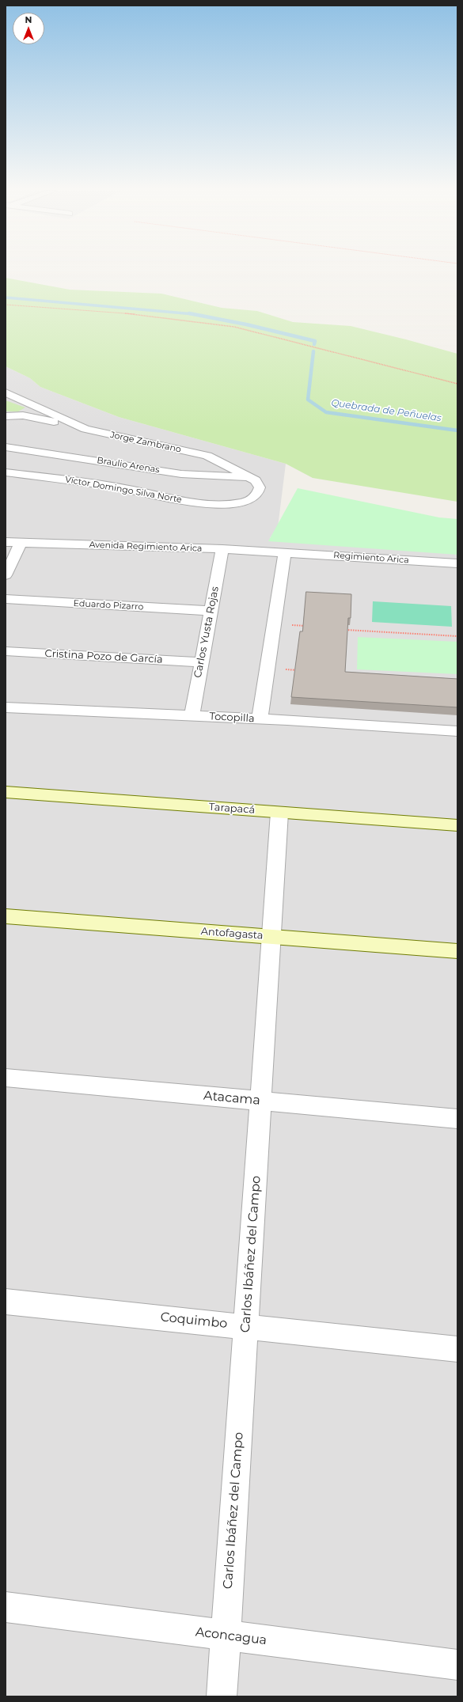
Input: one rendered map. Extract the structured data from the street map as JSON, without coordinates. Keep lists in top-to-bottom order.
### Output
{
  "streets": {
    "main road": ["Tarapacá", "Antofagasta"],
    "street": [
      "Jorge Zambrano",
      "Braulio Arenas",
      "Víctor Domingo Silva Norte",
      "Avenida Regimiento Arica",
      "Regimiento Arica",
      "Eduardo Pizarro",
      "Carlos Yusta Rojas",
      "Cristina Pozo de García",
      "Tocopilla",
      "Atacama",
      "Carlos Ibáñez del Campo",
      "Coquimbo",
      "Aconcagua"
    ]
  },
  "crossings": [
    ["Jorge Zambrano", "Braulio Arenas"],
    ["Jorge Zambrano", "Víctor Domingo Silva Norte"],
    ["Braulio Arenas", "Víctor Domingo Silva Norte"],
    ["Avenida Regimiento Arica", "Regimiento Arica"],
    ["Avenida Regimiento Arica", "Carlos Yusta Rojas"],
    ["Eduardo Pizarro", "Carlos Yusta Rojas"],
    ["Carlos Yusta Rojas", "Cristina Pozo de García"],
    ["Carlos Yusta Rojas", "Tocopilla"],
    ["Tarapacá", "Carlos Ibáñez del Campo"],
    ["Antofagasta", "Carlos Ibáñez del Campo"],
    ["Atacama", "Carlos Ibáñez del Campo"],
    ["Carlos Ibáñez del Campo", "Coquimbo"],
    ["Carlos Ibáñez del Campo", "Aconcagua"]
  ],
  "water": ["Quebrada de Peñuelas"],
  "north": "top"
}
